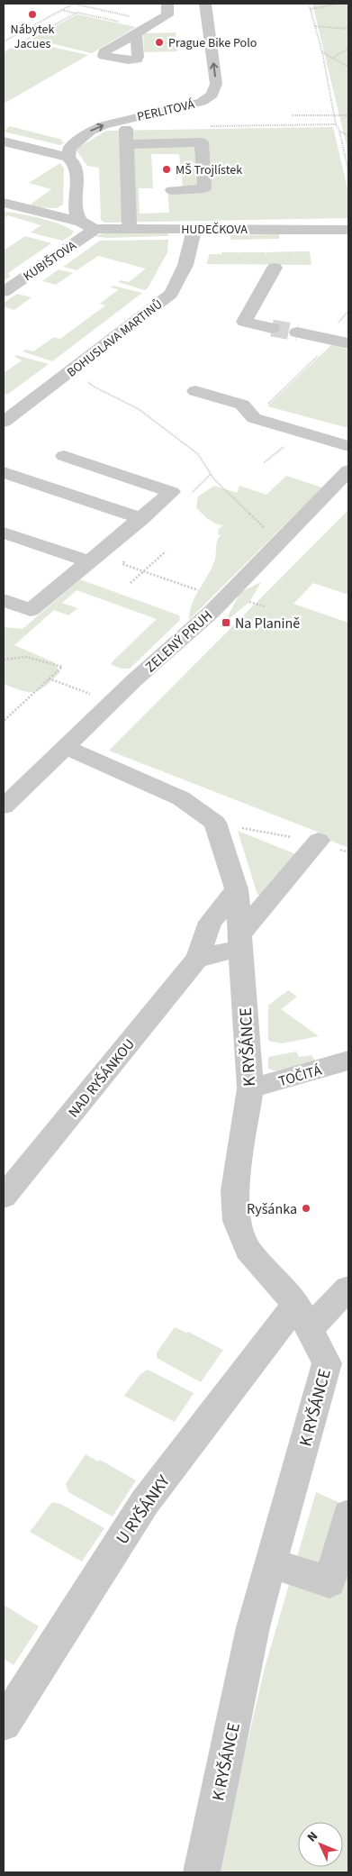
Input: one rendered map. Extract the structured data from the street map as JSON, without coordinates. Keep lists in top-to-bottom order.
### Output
{
  "streets": {
    "street": [
      "PERLITOVÁ",
      "HUDEČKOVA",
      "KUBIŠTOVA",
      "BOHUSLAVA MARTINŮ",
      "ZELENÝ PRUH",
      "K RYŠÁNCE",
      "TOČITÁ",
      "NAD RYŠÁNKOU",
      "U RYŠÁNKY"
    ]
  },
  "crossings": [
    ["HUDEČKOVA", "KUBIŠTOVA"],
    ["HUDEČKOVA", "BOHUSLAVA MARTINŮ"],
    ["K RYŠÁNCE", "TOČITÁ"],
    ["K RYŠÁNCE", "NAD RYŠÁNKOU"],
    ["K RYŠÁNCE", "U RYŠÁNKY"]
  ],
  "one_way": ["PERLITOVÁ"],
  "places": {
    "other": [
      "Nábytek Jacues",
      "Prague Bike Polo",
      "MŠ Trojlístek",
      "Ryšánka"
    ],
    "transit": ["Na Planině"]
  },
  "north": "top left"
}
